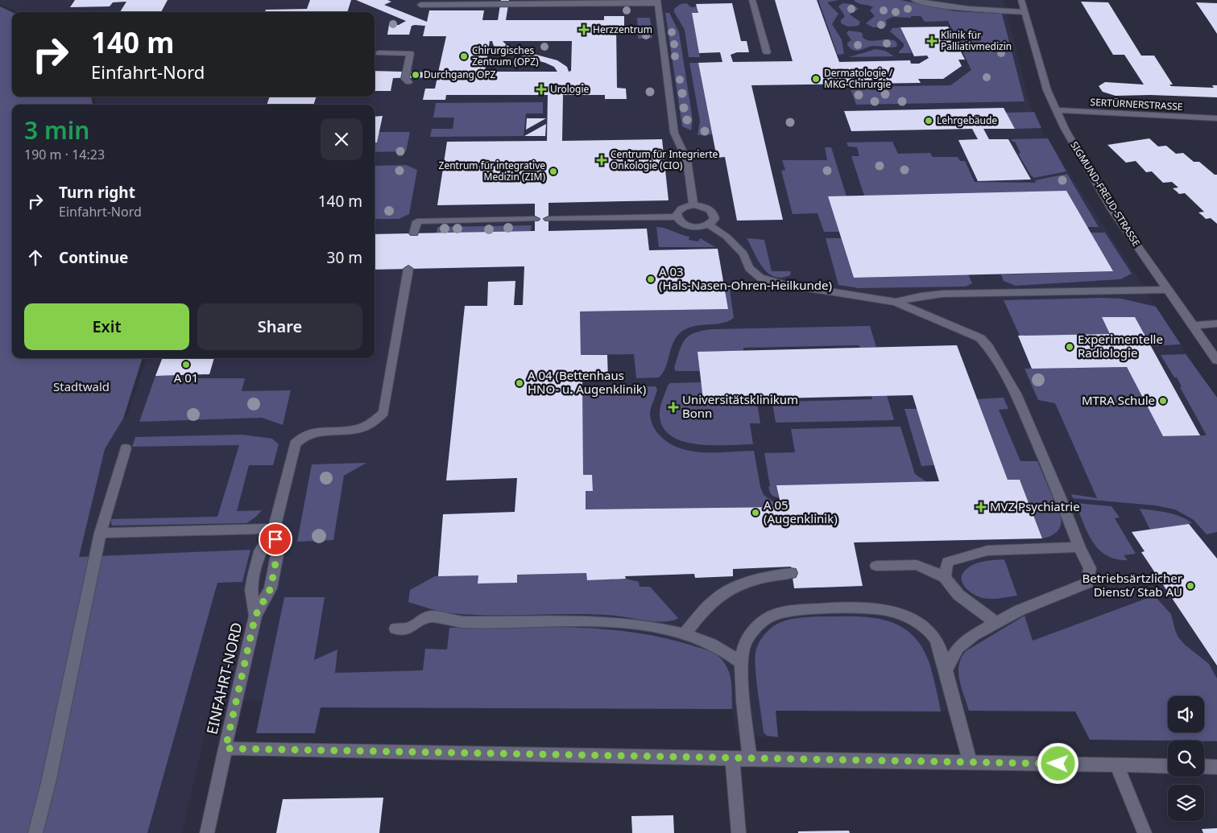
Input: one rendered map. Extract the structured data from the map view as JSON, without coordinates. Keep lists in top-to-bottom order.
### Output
{
  "streets": {
    "street": ["SERTÜRNERSTRASSE", "SIGMUND-FREUD-STRASSE", "EINFAHRT-NORD"]
  },
  "crossings": [
    ["SERTÜRNERSTRASSE", "SIGMUND-FREUD-STRASSE"]
  ],
  "parks": ["Stadtwald"],
  "places": {
    "health": [
      "Herzzentrum",
      "Klinik für Palliativmedizin",
      "Urologie",
      "Centrum für Integrierte Onkologie (CIO)",
      "Universitätsklinikum Bonn",
      "MVZ Psychiatrie"
    ],
    "other": [
      "Chirurgisches Zentrum (OPZ)",
      "Durchgang OPZ",
      "Dermatologie / MKG-Chirurgie",
      "Lehrgebäude",
      "Zentrum für integrative Medizin (ZIM)",
      "A 03 (Hals-Nasen-Ohren-Heilkunde)",
      "Experimentelle Radiologie",
      "A 01",
      "A 04 (Bettenhaus HNO- u. Augenklinik)",
      "MTRA Schule",
      "A 05 (Augenklinik)",
      "Betriebsärtzlicher Dienst/ Stab AU"
    ]
  },
  "page": {
    "turn": ["140 m", "Einfahrt-Nord"],
    "heading": ["3 min", "190 m · 14:23"],
    "list": [
      {
        "name": "Turn right",
        "note": "Einfahrt-Nord",
        "value": "140 m"
      },
      {
        "name": "Continue",
        "value": "30 m"
      }
    ],
    "buttons": ["Exit", "Share"]
  }
}
